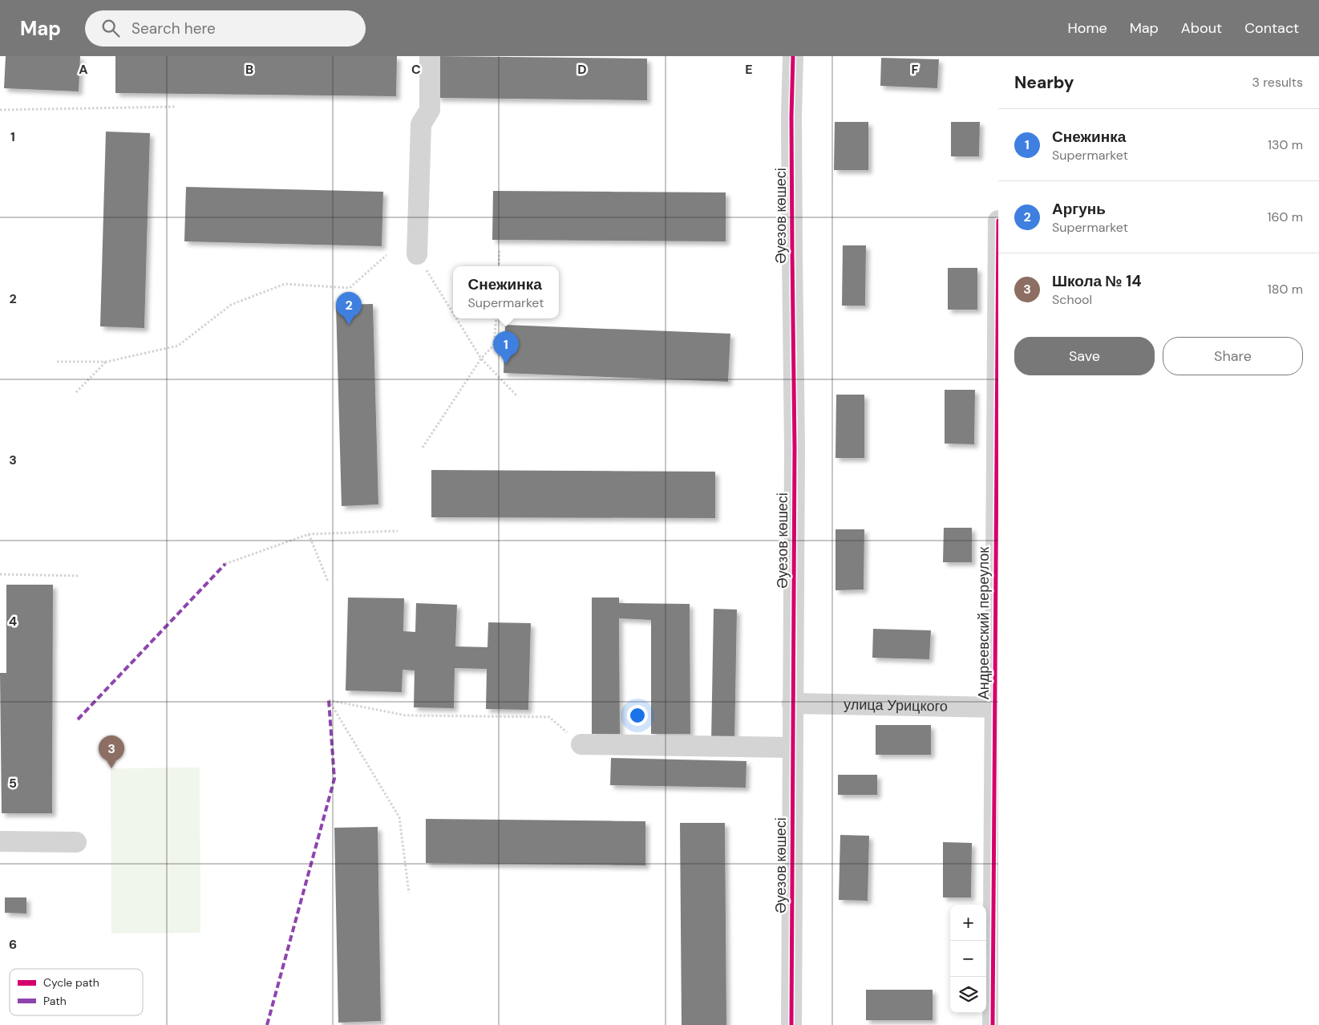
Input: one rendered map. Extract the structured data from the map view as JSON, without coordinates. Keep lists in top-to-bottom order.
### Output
{
  "streets": {
    "street": ["Әуезов көшесі", "Андреевский переулок", "улица Урицкого"]
  },
  "crossings": [
    ["Әуезов көшесі", "улица Урицкого"],
    ["Андреевский переулок", "улица Урицкого"]
  ],
  "legend": ["Cycle path", "Path"],
  "page": {
    "header": "Map",
    "search": "Search here",
    "nav": [
      "Home",
      "Map",
      "About",
      "Contact"
    ],
    "heading": ["Nearby", "3 results"],
    "list": [
      {
        "mark": "1",
        "name": "Снежинка",
        "note": "Supermarket",
        "value": "130 m"
      },
      {
        "mark": "2",
        "name": "Аргунь",
        "note": "Supermarket",
        "value": "160 m"
      },
      {
        "mark": "3",
        "name": "Школа № 14",
        "note": "School",
        "value": "180 m"
      }
    ],
    "popup": ["Снежинка", "Supermarket"],
    "pins": ["2", "1", "3"],
    "buttons": ["Save", "Share"],
    "map_buttons": ["+", "−"]
  },
  "grid": {
    "columns": [
      "A",
      "B",
      "C",
      "D",
      "E",
      "F"
    ],
    "rows": [
      "1",
      "2",
      "3",
      "4",
      "5",
      "6"
    ]
  }
}
